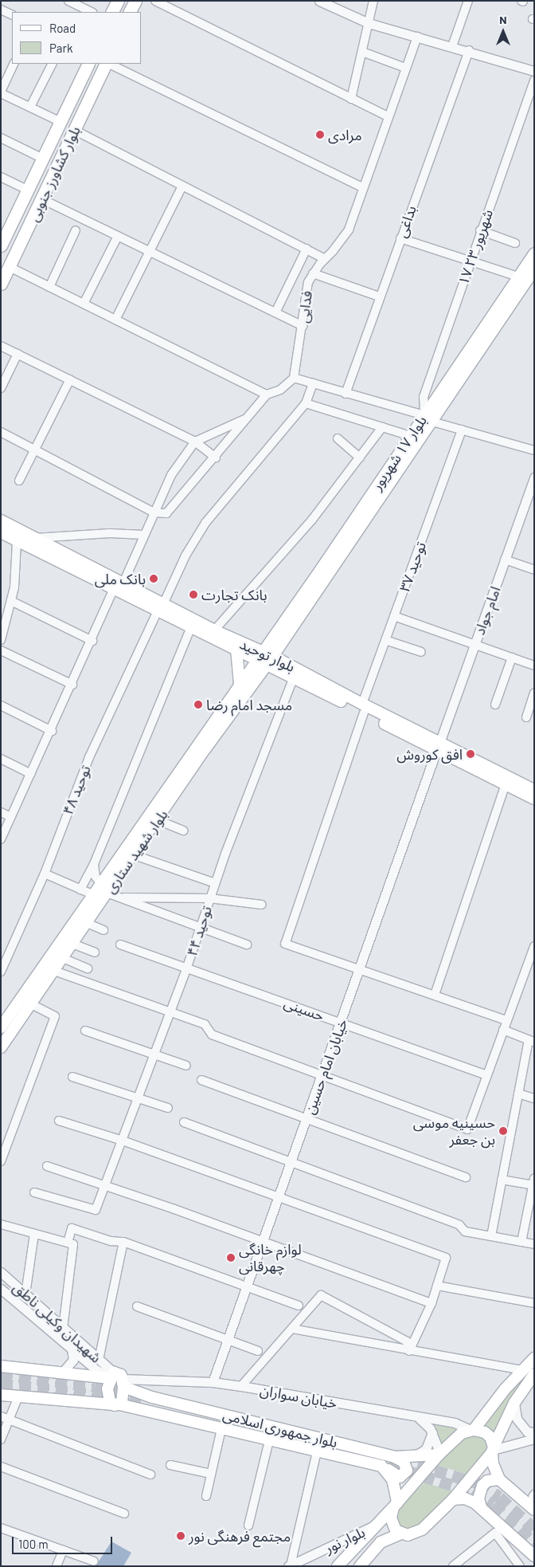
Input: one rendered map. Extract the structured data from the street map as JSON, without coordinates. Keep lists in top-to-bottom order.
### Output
{
  "streets": {
    "main road": [
      "بلوار کشاورز جنوبی",
      "بلوار ۱۷ شهریور",
      "بلوار توحید",
      "بلوار شهید ستاری",
      "بلوار جمهوری اسلامی"
    ],
    "street": [
      "بداغی",
      "۱۷ شهریور ۲۳",
      "فدایی",
      "توحید ۳۷",
      "امام جواد",
      "توحید ۴۸",
      "توحید ۴۴",
      "حسینی",
      "خیابان امام حسین",
      "شهیدان وکیلی ناطق",
      "خیابان سواران",
      "بلوار نور"
    ]
  },
  "crossings": [
    ["۱۷ شهریور ۲۳", "بلوار ۱۷ شهریور"],
    ["بلوار ۱۷ شهریور", "بلوار توحید"],
    ["بلوار ۱۷ شهریور", "بلوار شهید ستاری"],
    ["توحید ۳۷", "بلوار توحید"],
    ["توحید ۳۷", "خیابان امام حسین"],
    ["امام جواد", "بلوار توحید"],
    ["امام جواد", "خیابان امام حسین"],
    ["بلوار توحید", "توحید ۴۸"],
    ["بلوار توحید", "بلوار شهید ستاری"],
    ["بلوار توحید", "توحید ۴۴"],
    ["بلوار توحید", "خیابان امام حسین"],
    ["توحید ۴۴", "حسینی"],
    ["حسینی", "خیابان امام حسین"],
    ["خیابان امام حسین", "خیابان سواران"],
    ["شهیدان وکیلی ناطق", "خیابان سواران"],
    ["شهیدان وکیلی ناطق", "بلوار جمهوری اسلامی"],
    ["خیابان سواران", "بلوار جمهوری اسلامی"]
  ],
  "places": [
    "مرادی",
    "بانک ملی",
    "بانک تجارت",
    "مسجد امام رضا",
    "افق کوروش",
    "حسینیه موسی بن جعفر",
    "لوازم خانگی چهرقانی",
    "مجتمع فرهنگی نور"
  ],
  "legend": ["Road", "Park"],
  "scale_bar": "100 m",
  "north": "top"
}
